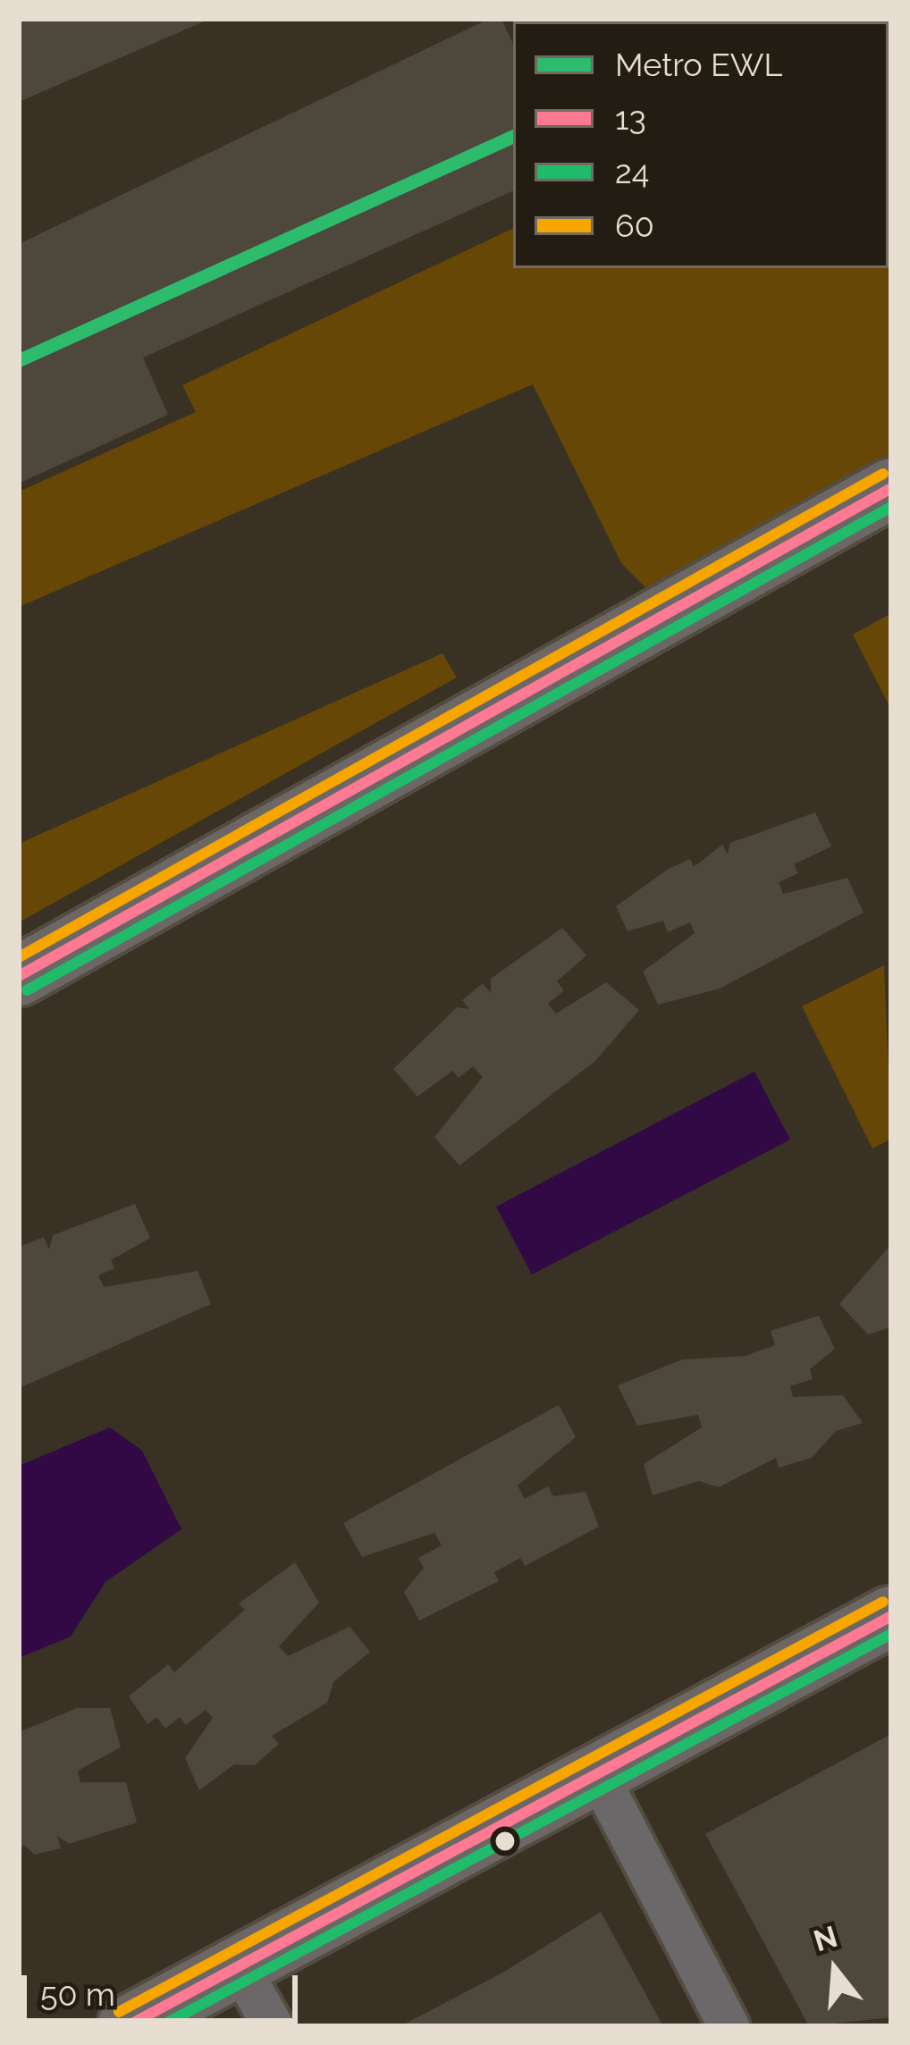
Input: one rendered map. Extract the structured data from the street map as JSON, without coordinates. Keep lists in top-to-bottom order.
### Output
{
  "lines": [
    "metro line EWL",
    "transit line 60",
    "transit line 13",
    "transit line 24"
  ],
  "legend": [
    "Metro EWL",
    "13",
    "24",
    "60"
  ],
  "scale_bar": "50 m",
  "north": "top"
}
